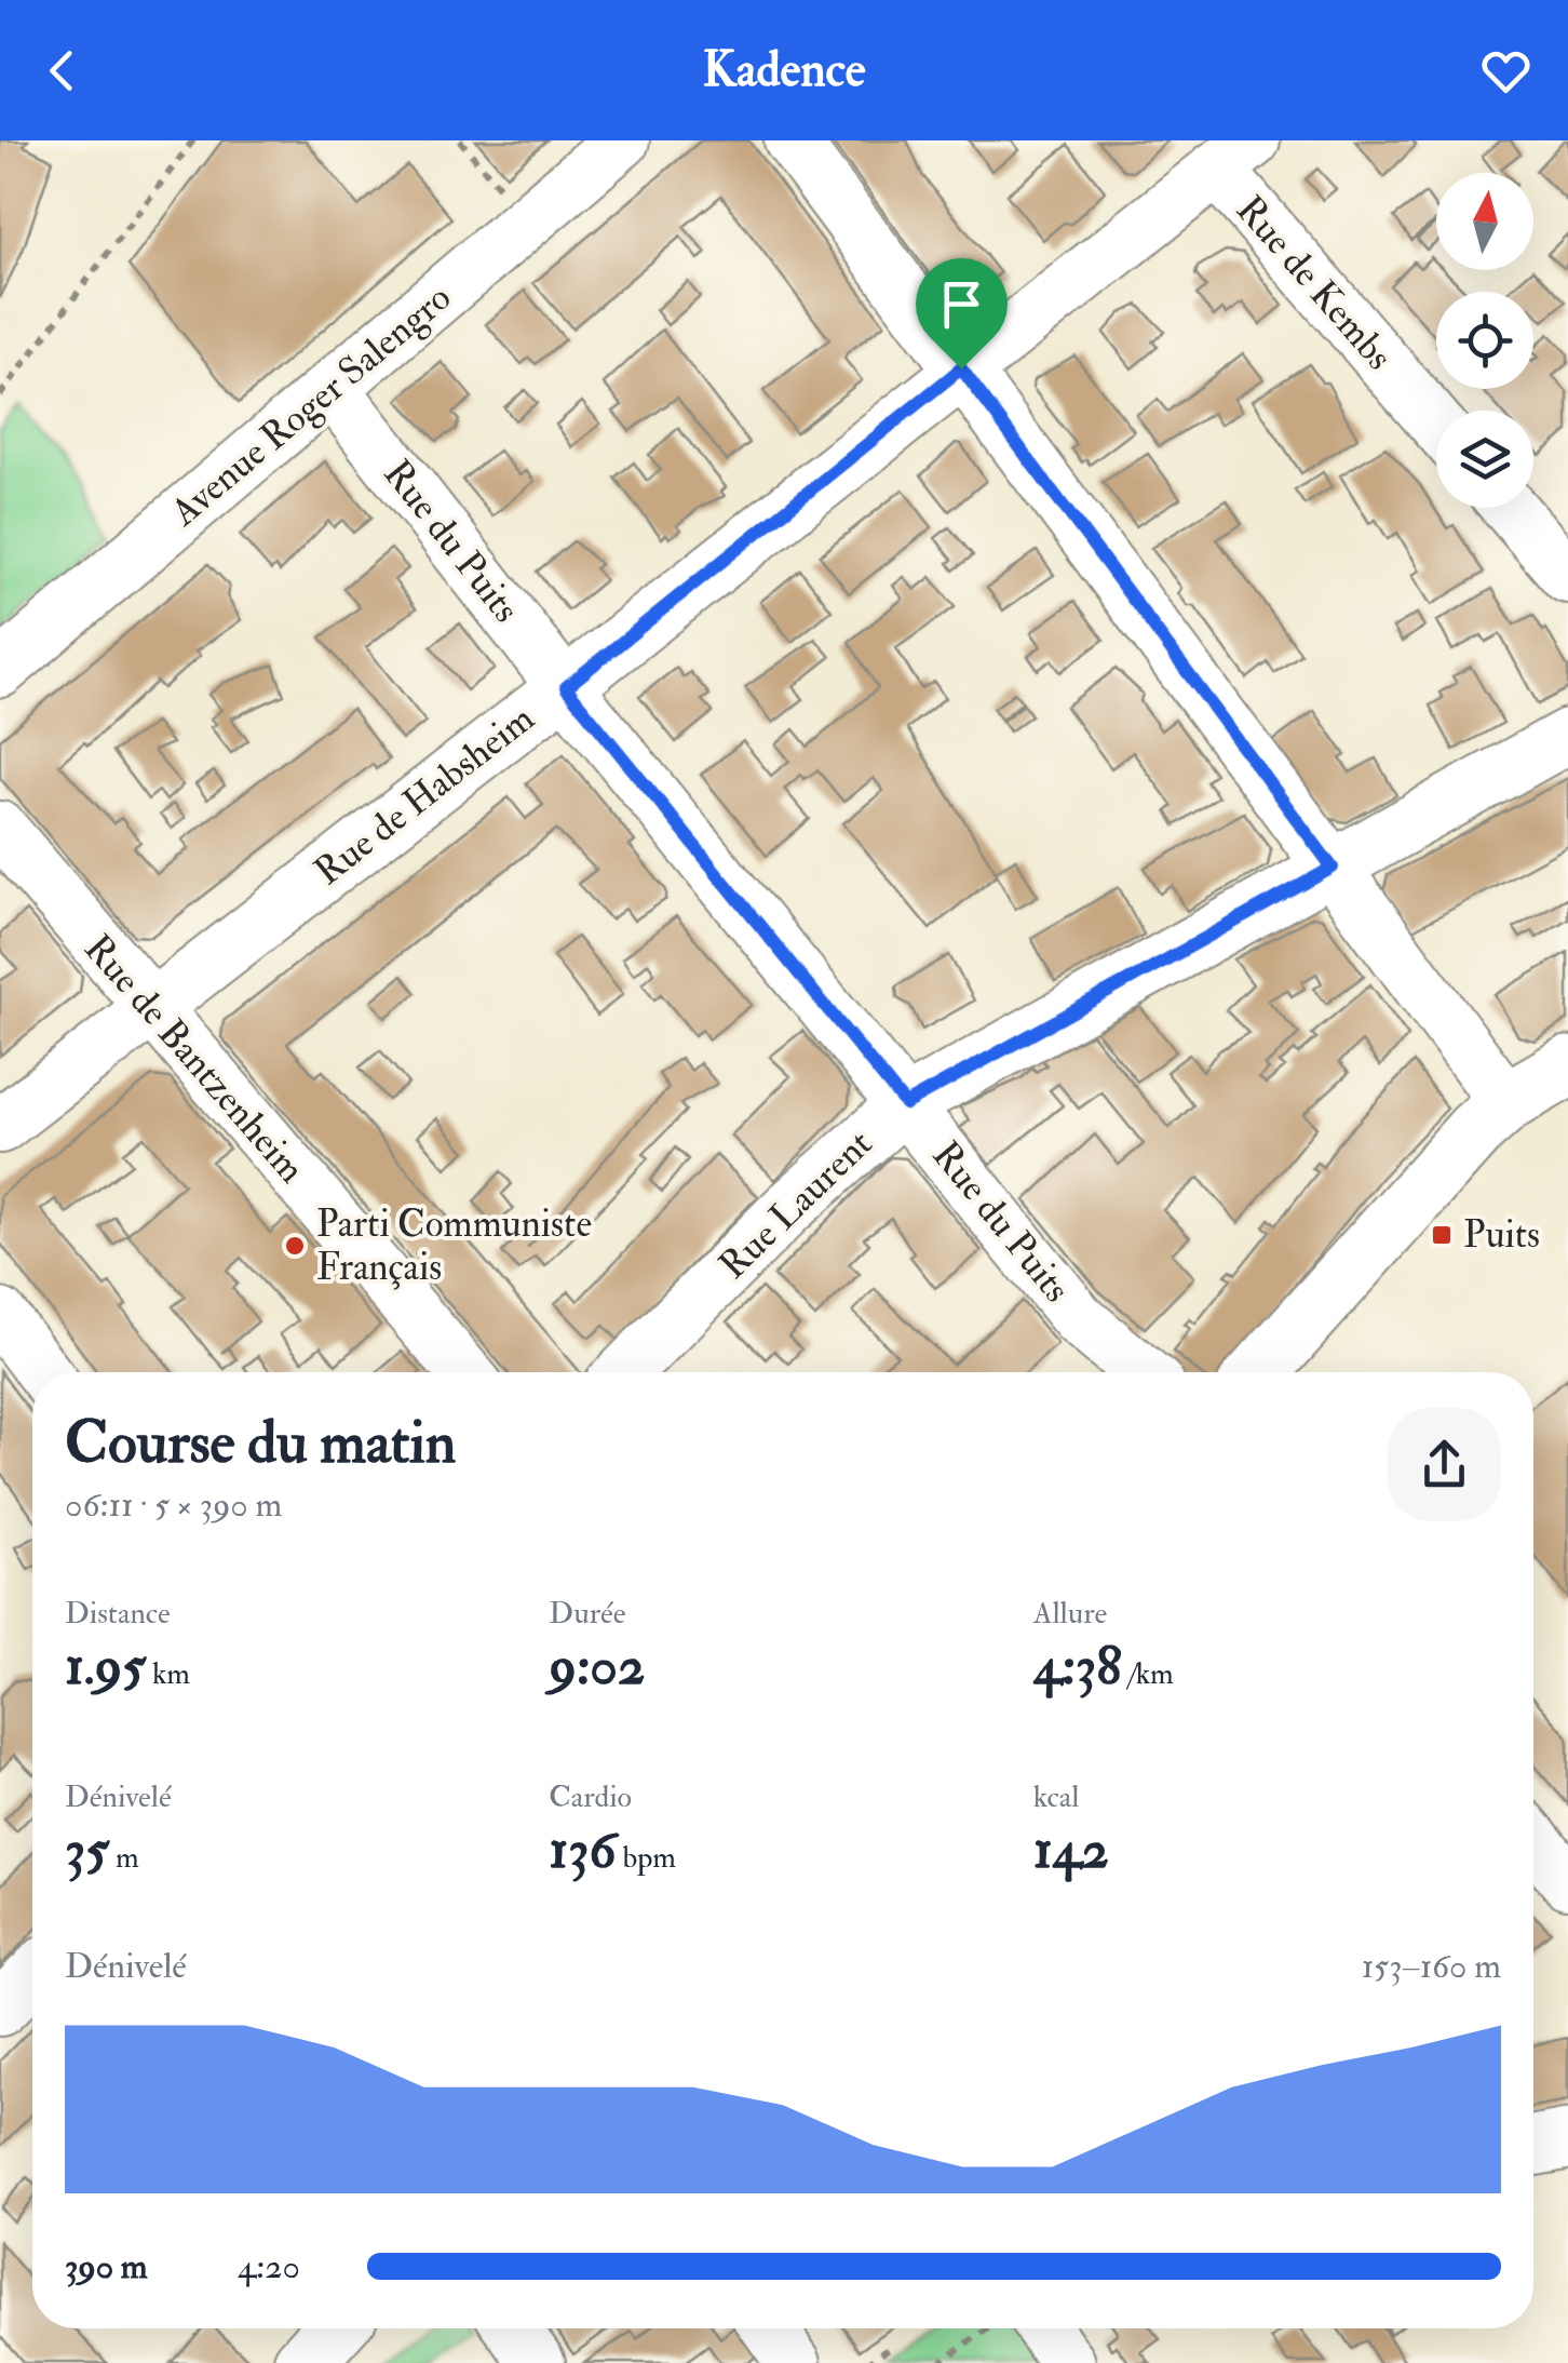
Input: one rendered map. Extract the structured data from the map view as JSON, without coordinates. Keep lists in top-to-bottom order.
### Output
{
  "streets": {
    "street": [
      "Rue de Kembs",
      "Avenue Roger Salengro",
      "Rue du Puits",
      "Rue de Habsheim",
      "Rue de Bantzenheim",
      "Rue Laurent"
    ]
  },
  "crossings": [
    ["Rue de Kembs", "Rue de Habsheim"],
    ["Avenue Roger Salengro", "Rue du Puits"],
    ["Rue du Puits", "Rue de Habsheim"],
    ["Rue du Puits", "Rue Laurent"],
    ["Rue de Habsheim", "Rue de Bantzenheim"]
  ],
  "places": {
    "transit": ["Puits"],
    "other": ["Parti Communiste Français"]
  },
  "north": "top",
  "page": {
    "header": "Kadence",
    "heading": ["Course du matin", "06:11 · 5 × 390 m"],
    "stats": [
      ["Distance", "1.95 km"],
      ["Durée", "9:02"],
      ["Allure", "4:38 /km"],
      ["Dénivelé", "35 m"],
      ["Cardio", "136 bpm"],
      ["kcal", "142"]
    ],
    "chart": ["Dénivelé", "153–160 m"],
    "list": [
      {
        "name": "390 m",
        "note": "4:20"
      }
    ]
  }
}
